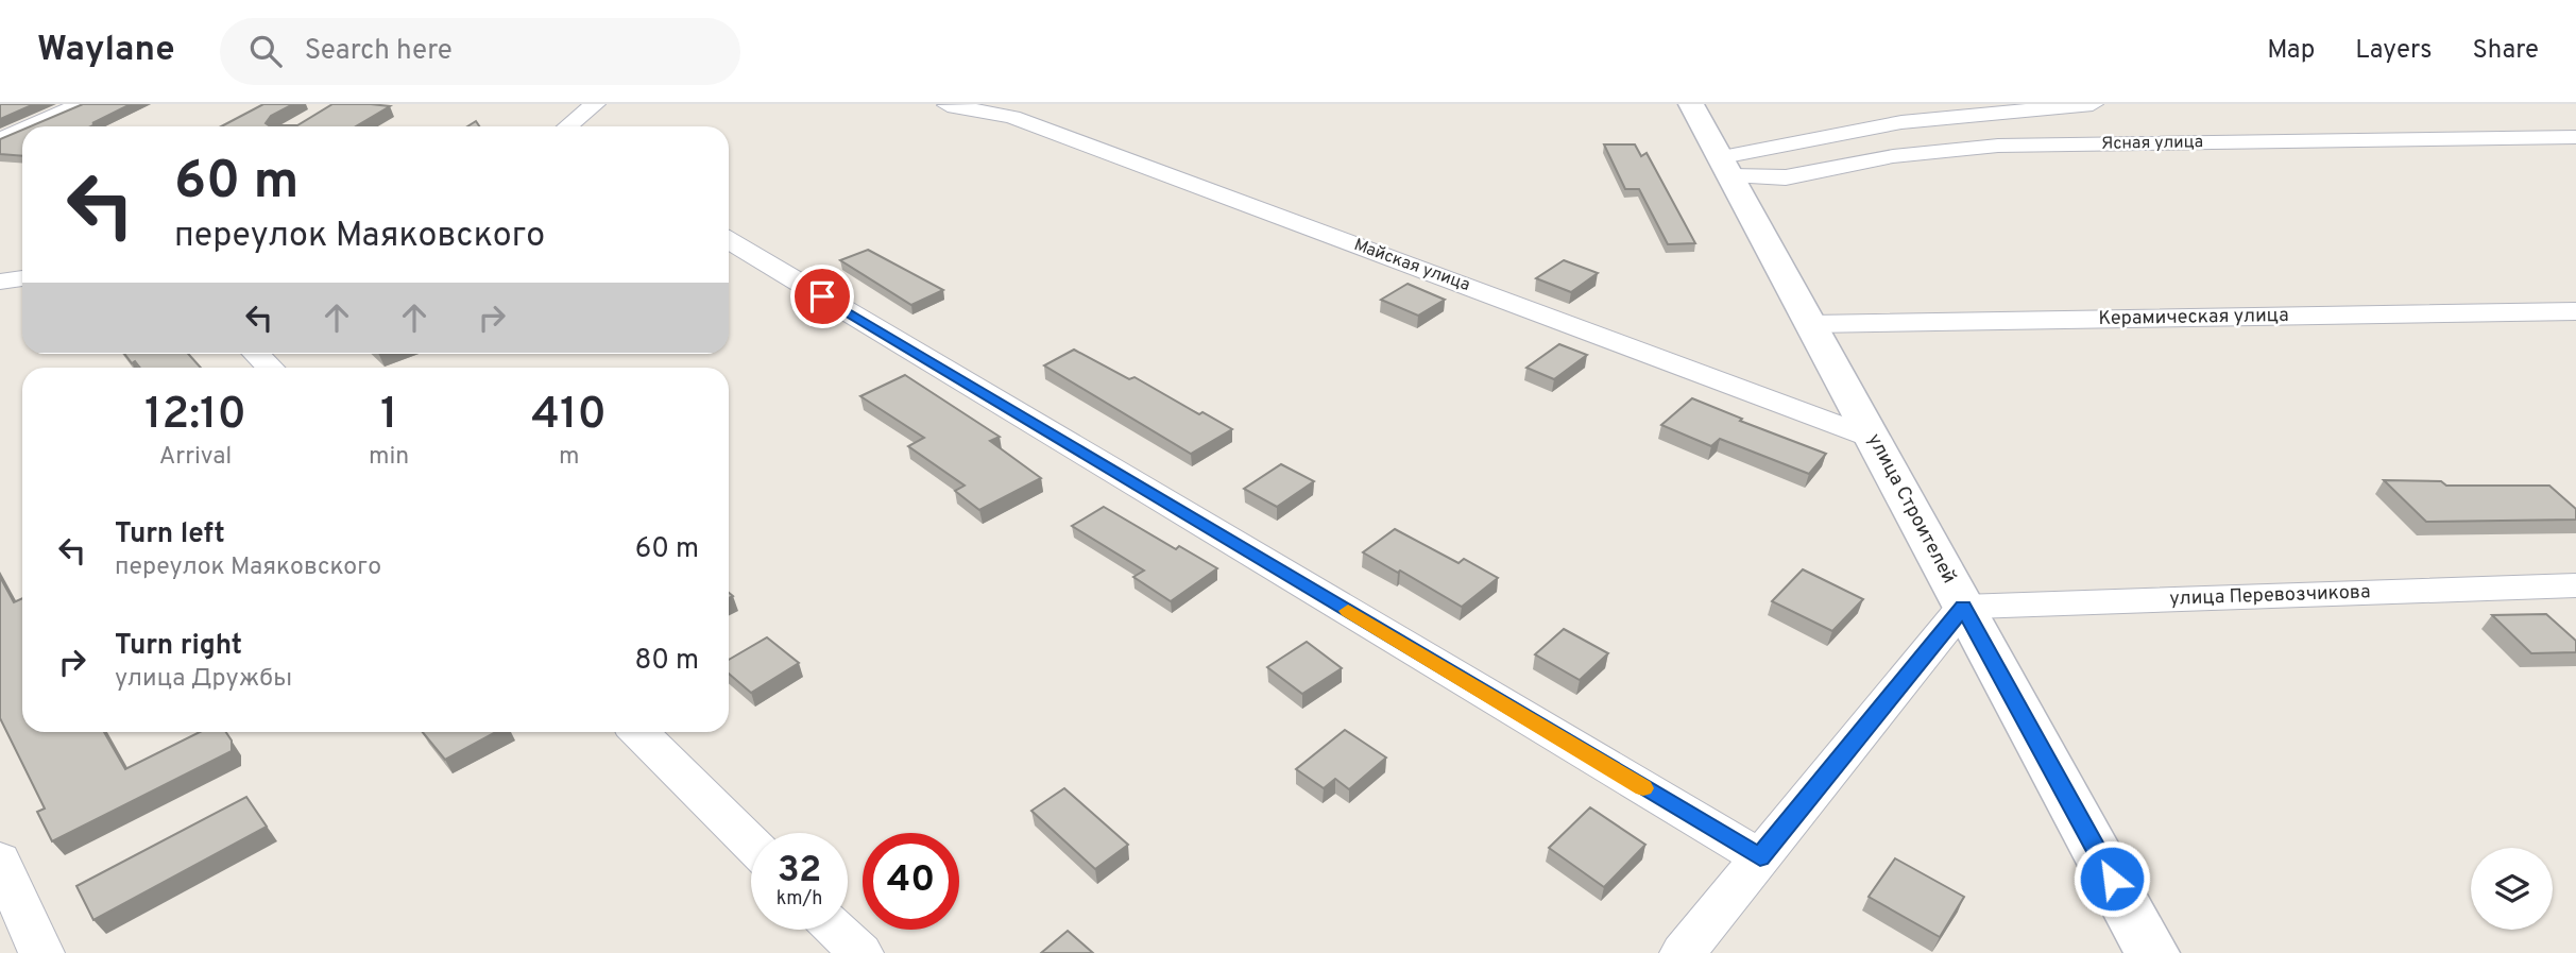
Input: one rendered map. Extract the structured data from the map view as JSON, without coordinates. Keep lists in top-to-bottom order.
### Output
{
  "streets": {
    "street": [
      "Ясная улица",
      "Майская улица",
      "Керамическая улица",
      "улица Строителей",
      "улица Перевозчикова"
    ]
  },
  "crossings": [
    ["Ясная улица", "улица Строителей"],
    ["Майская улица", "улица Строителей"],
    ["Керамическая улица", "улица Строителей"],
    ["улица Строителей", "улица Перевозчикова"]
  ],
  "page": {
    "header": "Waylane",
    "search": "Search here",
    "nav": ["Map", "Layers", "Share"],
    "turn": ["60 m", "переулок Маяковского"],
    "eta": [
      "12:10",
      "Arrival",
      "1",
      "min",
      "410",
      "m"
    ],
    "list": [
      {
        "name": "Turn left",
        "note": "переулок Маяковского",
        "value": "60 m"
      },
      {
        "name": "Turn right",
        "note": "улица Дружбы",
        "value": "80 m"
      }
    ],
    "speed": "32 km/h",
    "limit": "40"
  }
}
